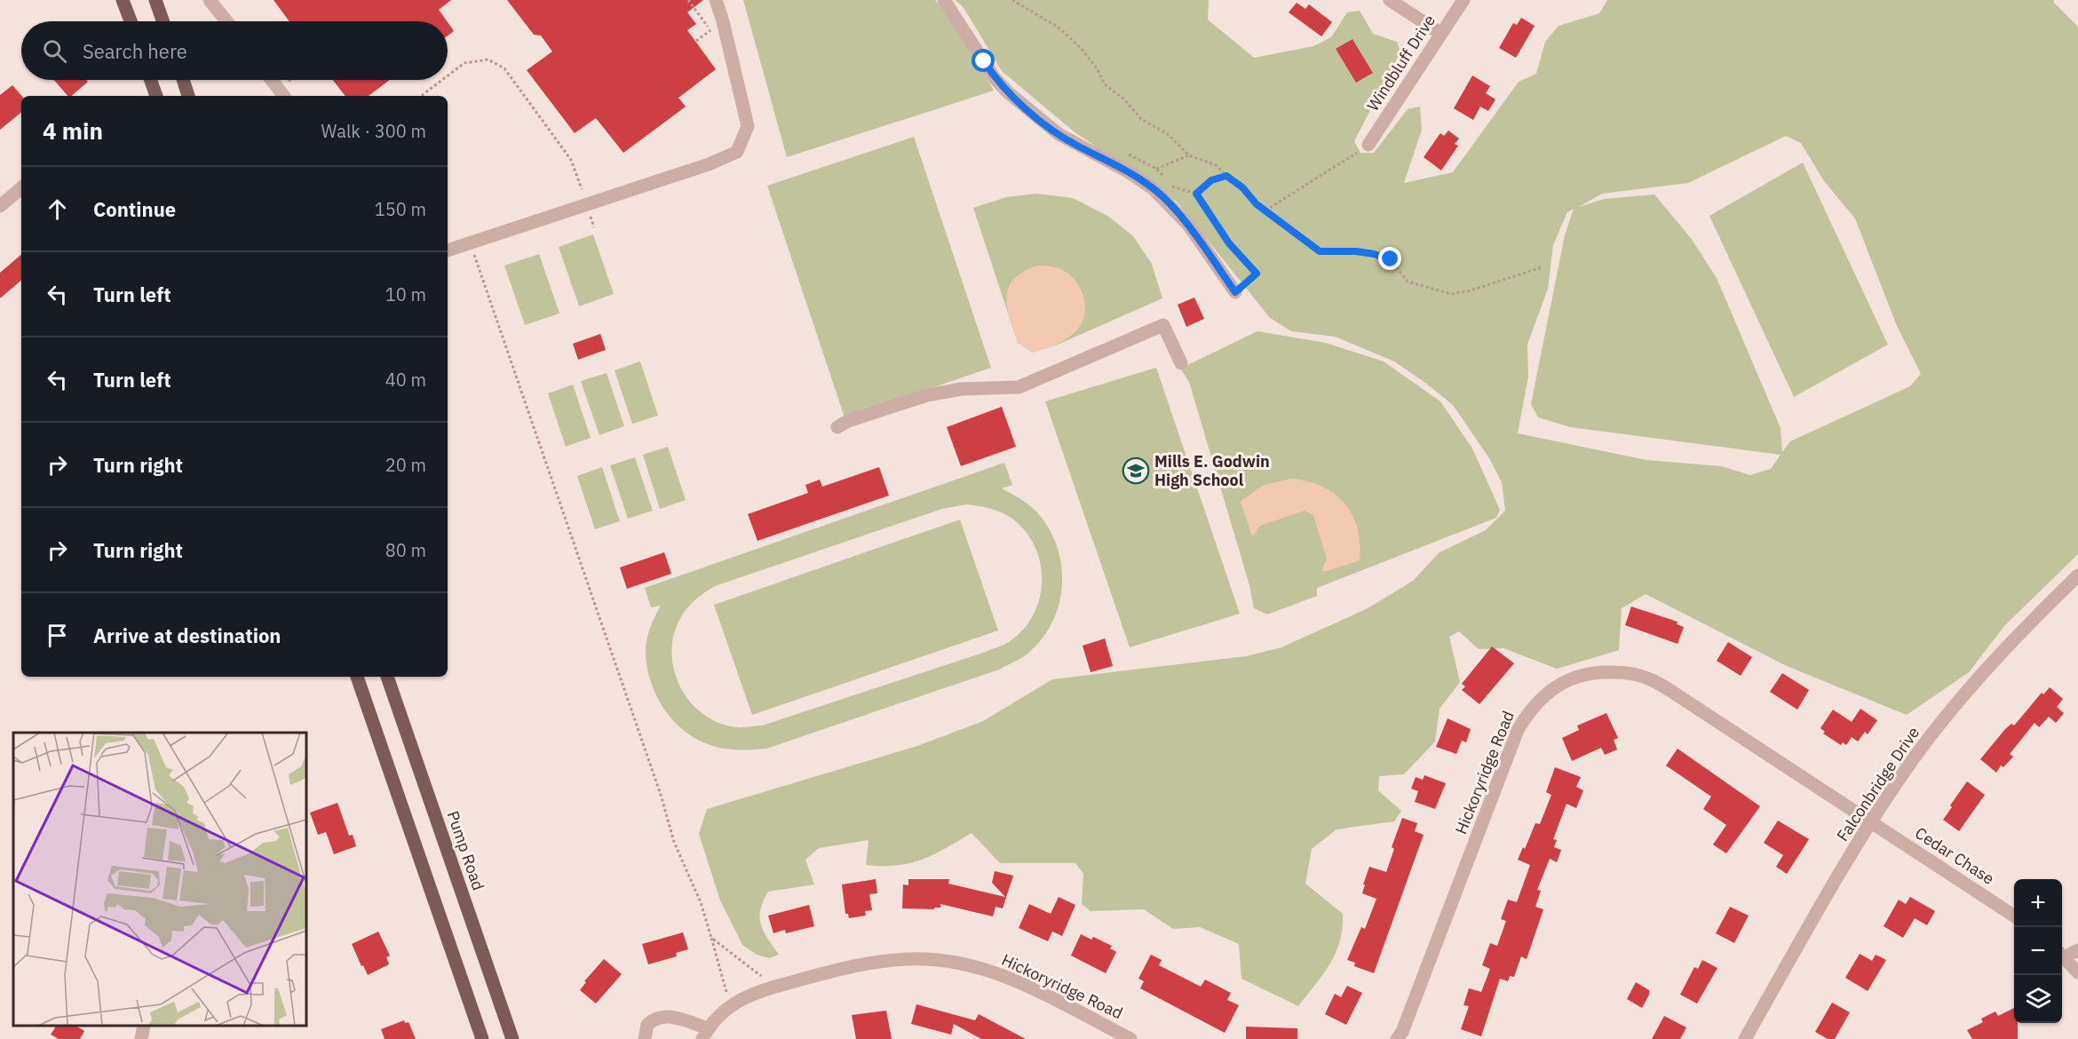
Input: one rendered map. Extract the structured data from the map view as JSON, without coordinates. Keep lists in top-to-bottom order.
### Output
{
  "streets": {
    "main road": ["Pump Road"],
    "street": [
      "Windbluff Drive",
      "Hickoryridge Road",
      "Falconbridge Drive",
      "Cedar Chase"
    ]
  },
  "crossings": [
    ["Hickoryridge Road", "Falconbridge Drive"],
    ["Hickoryridge Road", "Cedar Chase"],
    ["Falconbridge Drive", "Cedar Chase"]
  ],
  "places": {
    "school or university": ["Mills E. Godwin High School"]
  },
  "page": {
    "search": "Search here",
    "heading": ["4 min", "Walk · 300 m"],
    "list": [
      ["Continue", "150 m"],
      ["Turn left", "10 m"],
      ["Turn left", "40 m"],
      ["Turn right", "20 m"],
      ["Turn right", "80 m"],
      "Arrive at destination"
    ],
    "map_buttons": ["+", "−"]
  }
}
